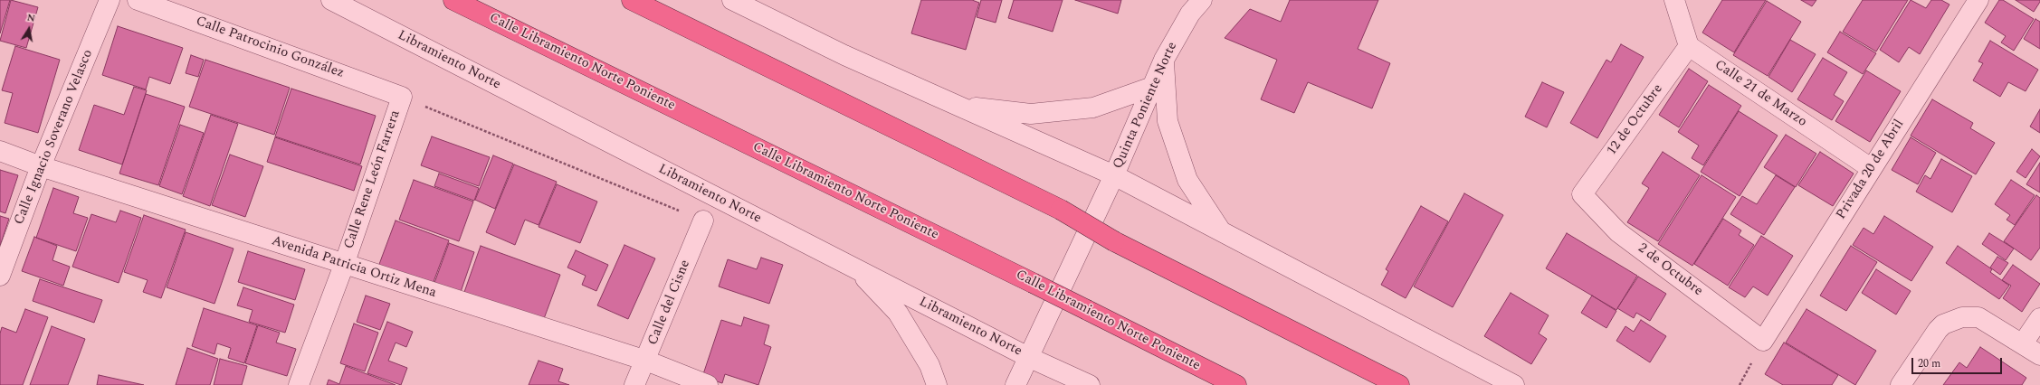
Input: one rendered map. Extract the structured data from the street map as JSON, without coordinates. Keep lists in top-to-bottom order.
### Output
{
  "streets": {
    "highway": ["Calle Libramiento Norte Poniente"],
    "street": [
      "Calle Patrocinio González",
      "Libramiento Norte",
      "Calle 21 de Marzo",
      "Quinta Poniente Norte",
      "12 de Octubre",
      "Calle Ignacio Soverano Velasco",
      "Privada 20 de Abril",
      "Calle Rene León Farrera",
      "Avenida Patricia Ortiz Mena",
      "2 de Octubre",
      "Calle del Cisne"
    ]
  },
  "crossings": [
    ["Calle Patrocinio González", "Calle Rene León Farrera"],
    ["Libramiento Norte", "Quinta Poniente Norte"],
    ["Calle 21 de Marzo", "12 de Octubre"],
    ["Calle 21 de Marzo", "Privada 20 de Abril"],
    ["12 de Octubre", "2 de Octubre"],
    ["Calle Ignacio Soverano Velasco", "Avenida Patricia Ortiz Mena"],
    ["Privada 20 de Abril", "2 de Octubre"],
    ["Calle Rene León Farrera", "Avenida Patricia Ortiz Mena"],
    ["Avenida Patricia Ortiz Mena", "Calle del Cisne"]
  ],
  "scale_bar": "20 m",
  "north": "top"
}
